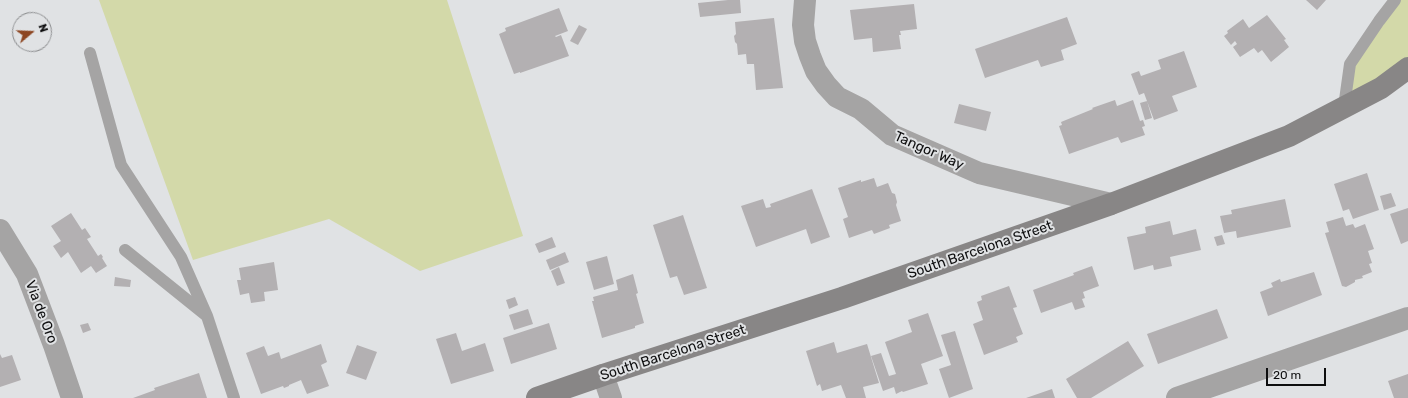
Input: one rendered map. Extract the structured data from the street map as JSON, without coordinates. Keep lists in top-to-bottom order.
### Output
{
  "streets": {
    "main road": ["South Barcelona Street"],
    "street": ["Tangor Way", "Via de Oro"]
  },
  "crossings": [
    ["Tangor Way", "South Barcelona Street"]
  ],
  "scale_bar": "20 m",
  "north": "right"
}
